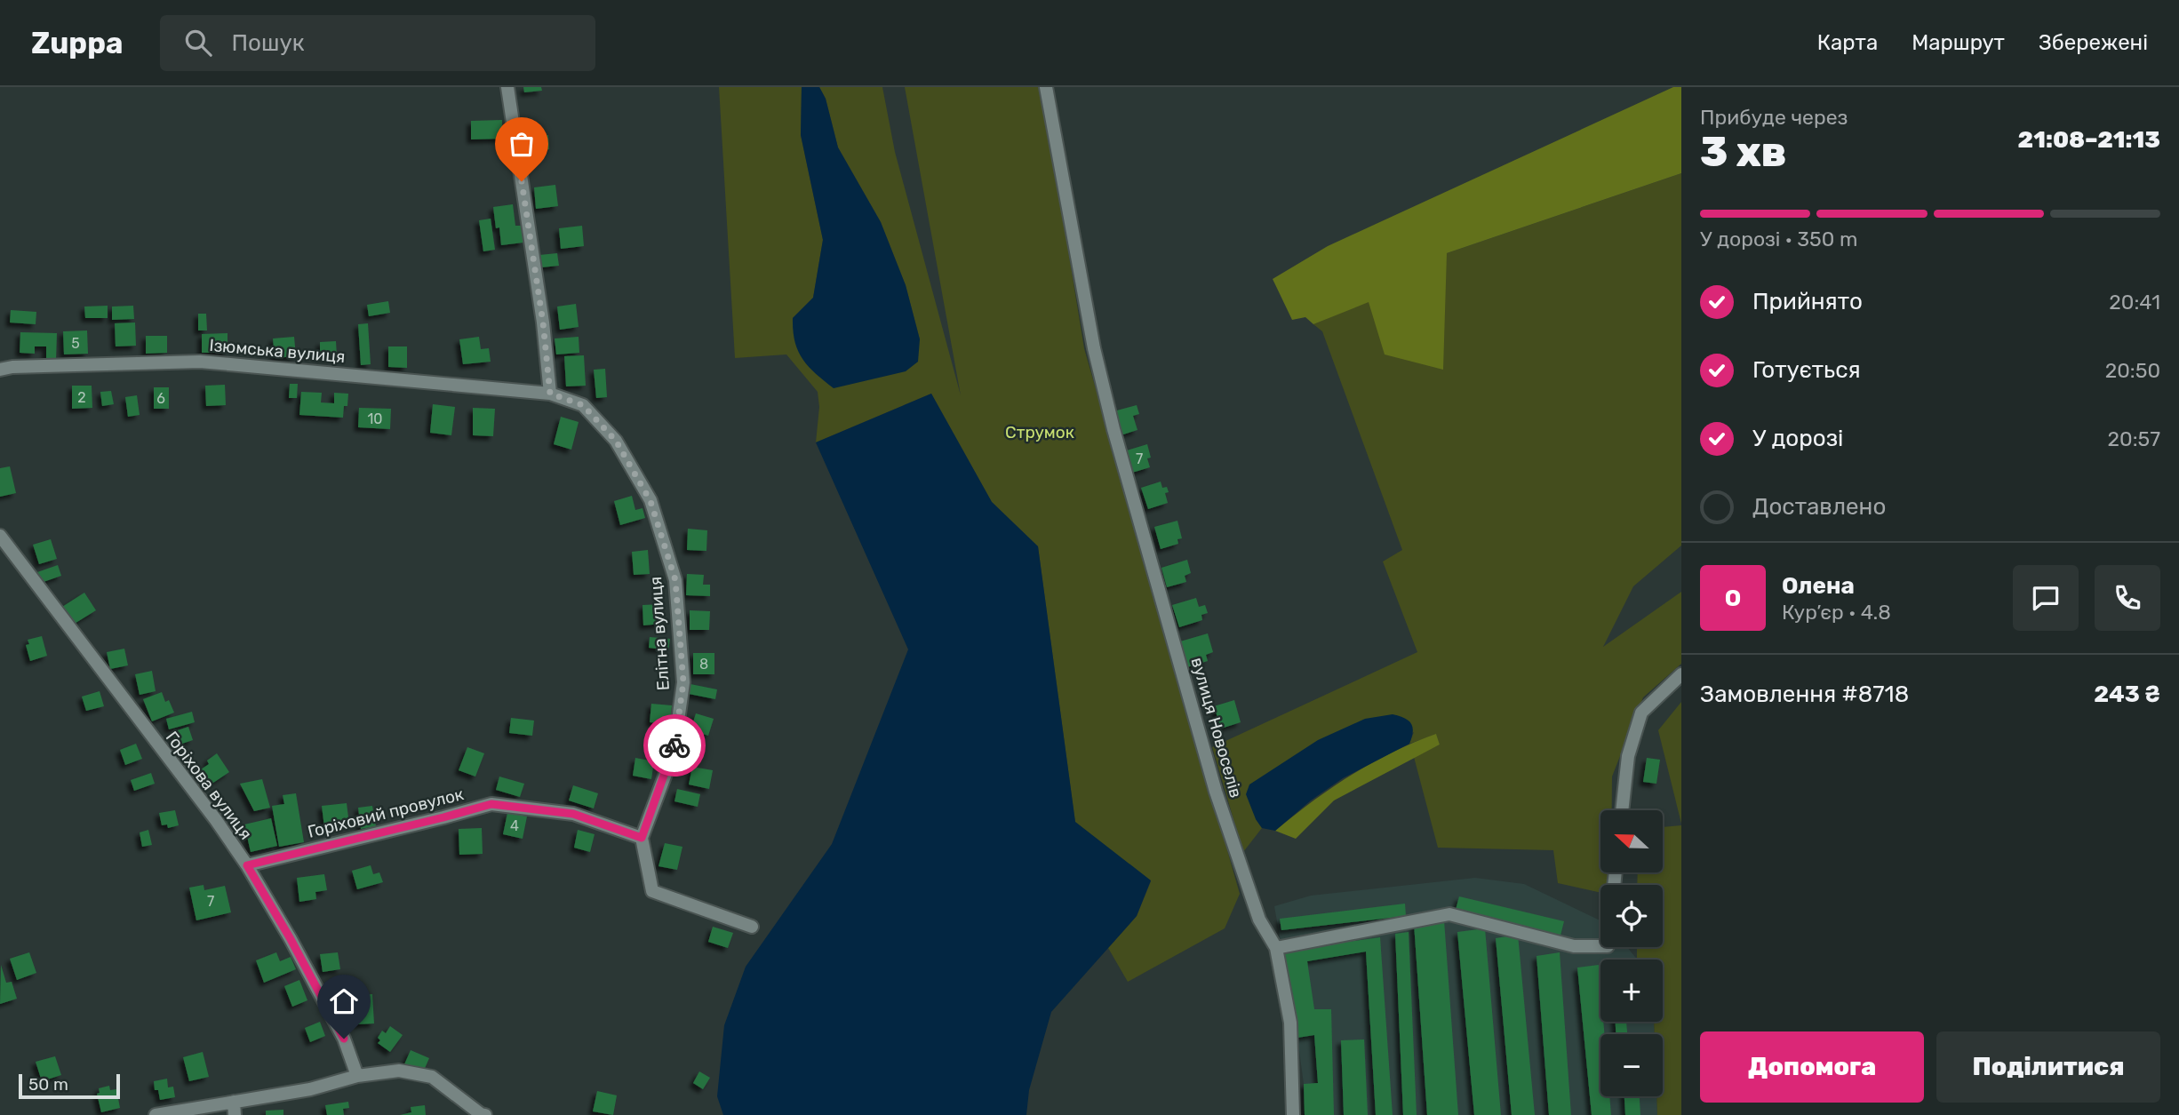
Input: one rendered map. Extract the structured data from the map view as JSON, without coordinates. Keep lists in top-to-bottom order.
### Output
{
  "streets": {
    "street": [
      "Ізюмська вулиця",
      "Елітна вулиця",
      "вулиця Новоселів",
      "Горіхова вулиця",
      "Горіховий провулок"
    ]
  },
  "crossings": [
    ["Ізюмська вулиця", "Елітна вулиця"],
    ["Елітна вулиця", "Горіховий провулок"],
    ["Горіхова вулиця", "Горіховий провулок"]
  ],
  "parks": ["Струмок"],
  "house_numbers": [
    "5",
    "2",
    "6",
    "10",
    "7",
    "8",
    "4",
    "7"
  ],
  "scale_bar": "50 m",
  "north": "left",
  "page": {
    "header": "Zuppa",
    "search": "Пошук",
    "nav": ["Карта", "Маршрут", "Збережені"],
    "heading": ["3 хв", "Прибуде через", "21:08–21:13"],
    "panel": [
      "Олена",
      "Кур’єр · 4.8",
      "Замовлення #8718",
      "243 ₴"
    ],
    "bar": "У дорозі · 350 m",
    "list": [
      ["Прийнято", "20:41"],
      ["Готується", "20:50"],
      ["У дорозі", "20:57"],
      "Доставлено"
    ],
    "round": "О",
    "map_buttons": ["+", "−"],
    "buttons": ["Допомога", "Поділитися"],
    "scale": "50 m"
  }
}
